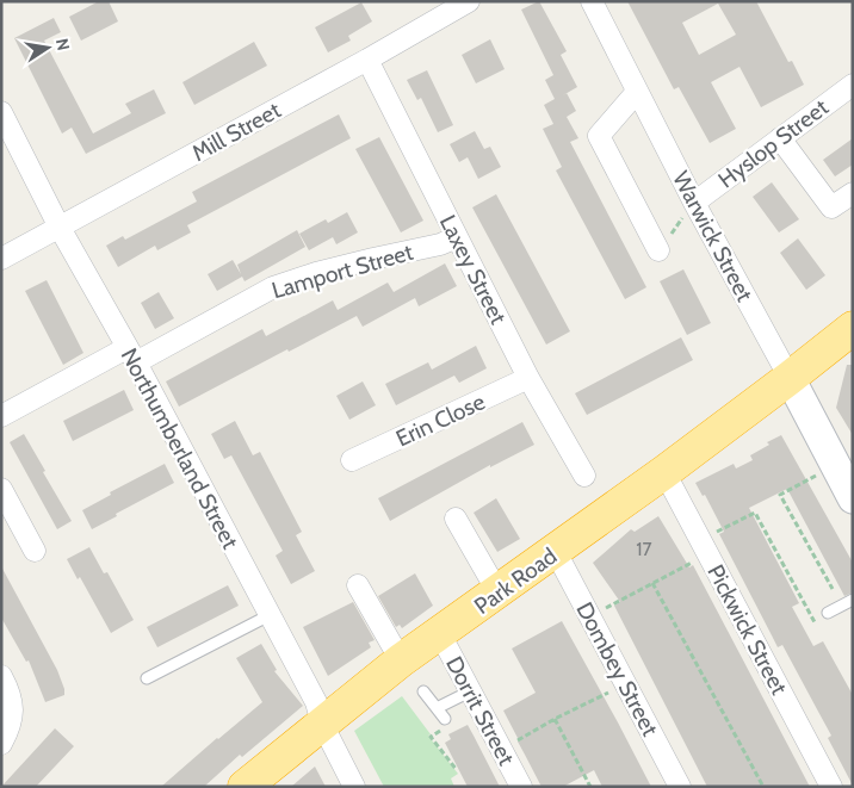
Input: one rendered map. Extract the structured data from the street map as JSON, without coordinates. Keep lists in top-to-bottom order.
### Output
{
  "streets": {
    "highway": ["Park Road"],
    "street": [
      "Mill Street",
      "Hyslop Street",
      "Warwick Street",
      "Laxey Street",
      "Lamport Street",
      "Erin Close",
      "Northumberland Street",
      "Pickwick Street",
      "Dombey Street",
      "Dorrit Street"
    ]
  },
  "crossings": [
    ["Mill Street", "Laxey Street"],
    ["Mill Street", "Northumberland Street"],
    ["Hyslop Street", "Warwick Street"],
    ["Warwick Street", "Park Road"],
    ["Laxey Street", "Lamport Street"],
    ["Laxey Street", "Erin Close"],
    ["Lamport Street", "Northumberland Street"],
    ["Northumberland Street", "Park Road"],
    ["Park Road", "Pickwick Street"],
    ["Park Road", "Dombey Street"],
    ["Park Road", "Dorrit Street"]
  ],
  "house_numbers": ["17"],
  "north": "right"
}
